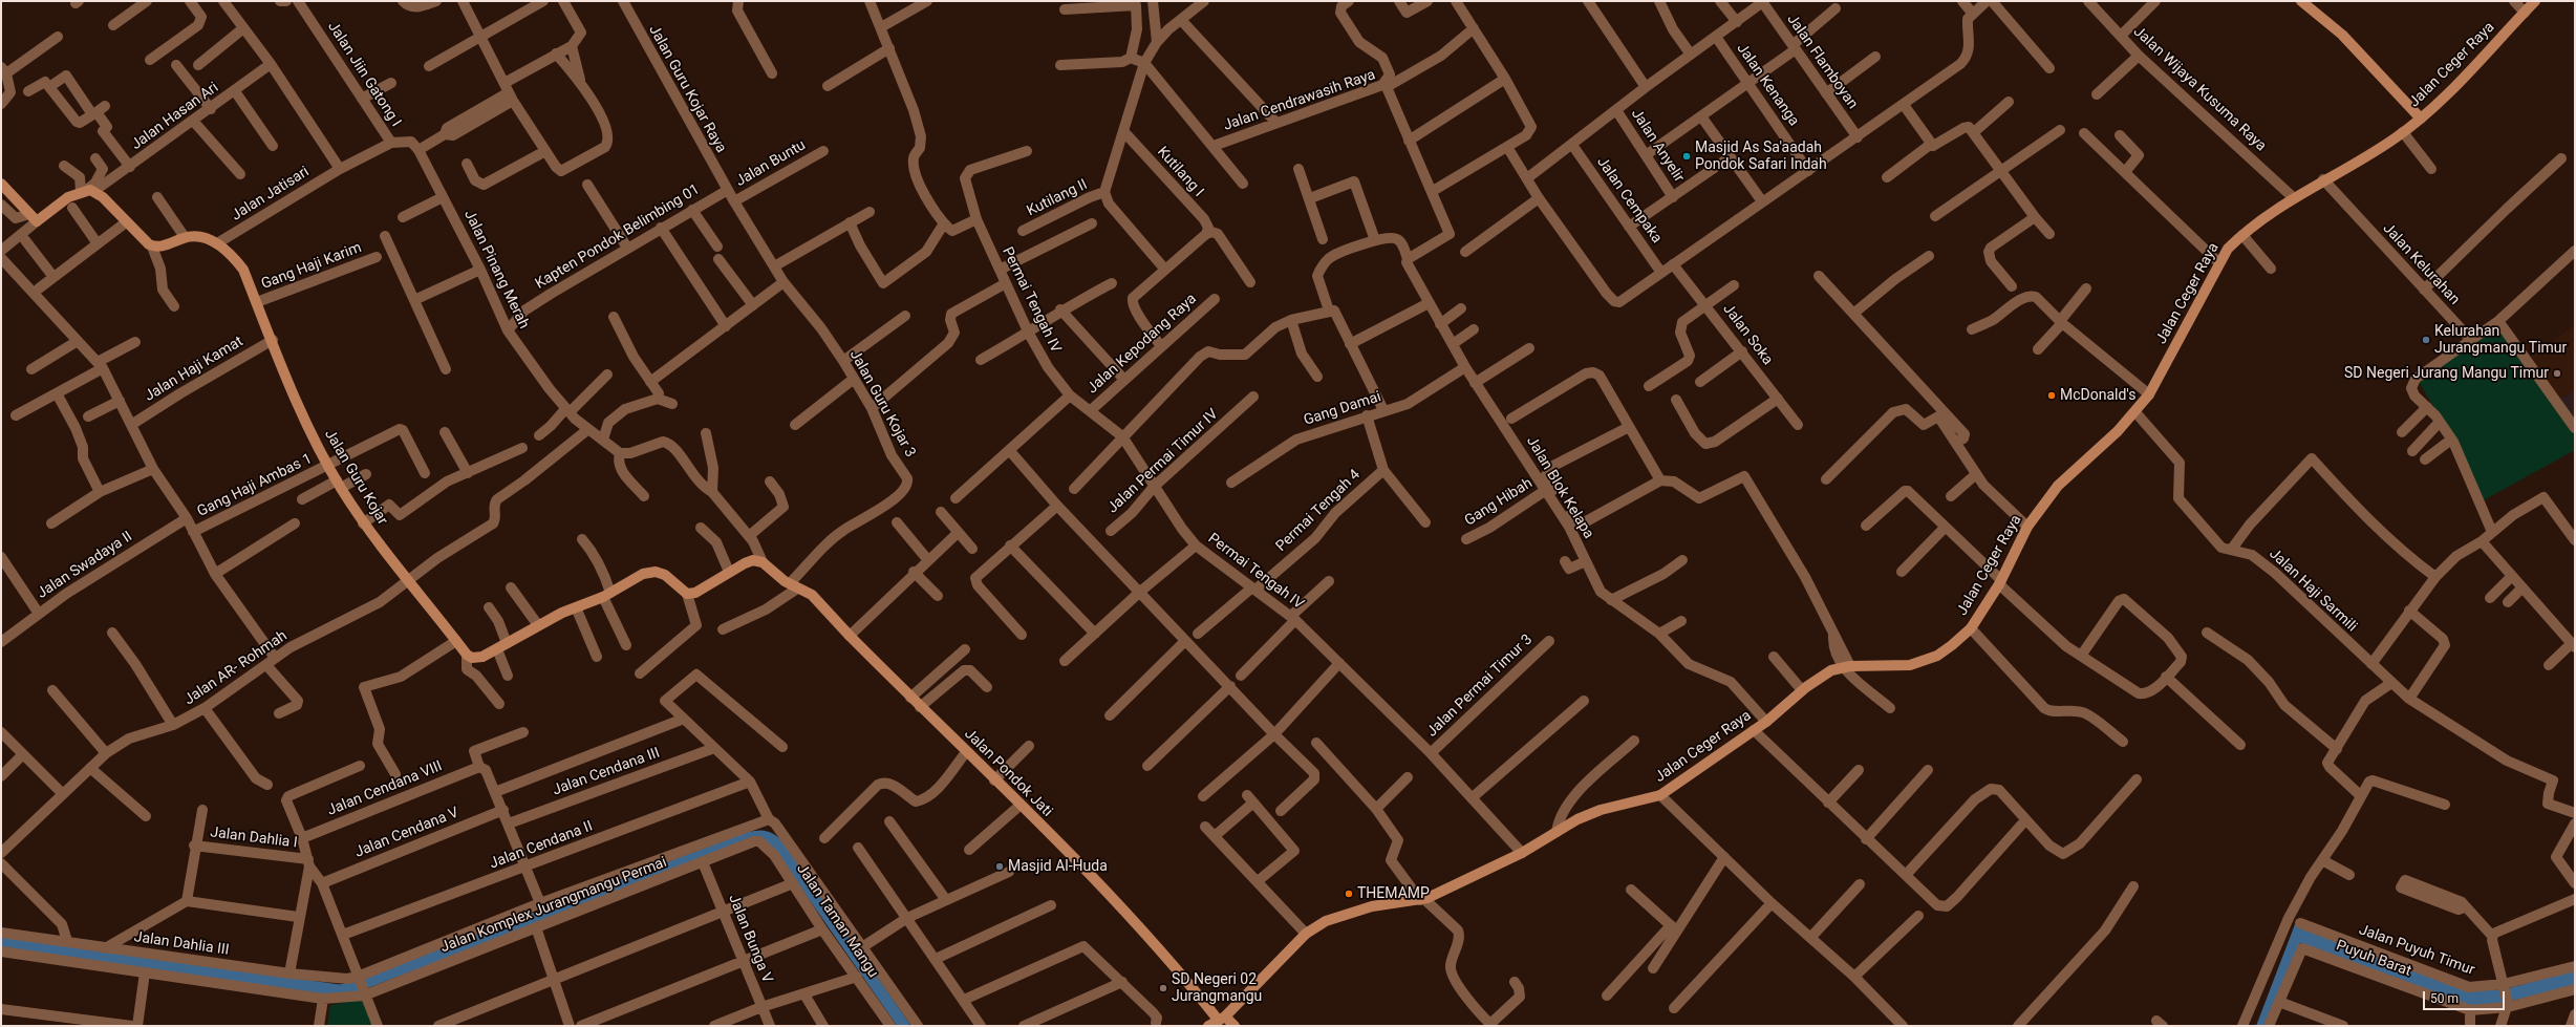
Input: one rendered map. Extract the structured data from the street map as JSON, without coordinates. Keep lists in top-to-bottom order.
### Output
{
  "streets": {
    "street": [
      "Jalan Flamboyan",
      "Jalan Ceger Raya",
      "Jalan Jiin Gatong I",
      "Jalan Kenanga",
      "Jalan Guru Kojar Raya",
      "Jalan Wijaya Kusuma Raya",
      "Jalan Cendrawasih Raya",
      "Jalan Hasan Ari",
      "Jalan Anyelir",
      "Jalan Buntu",
      "Kutilang I",
      "Jalan Jatisari",
      "Kutilang II",
      "Jalan Cempaka",
      "Kapten Pondok Belimbing 01",
      "Jalan Kelurahan",
      "Gang Haji Karim",
      "Jalan Pinang Merah",
      "Permai Tengah IV",
      "Jalan Soka",
      "Jalan Kepodang Raya",
      "Jalan Haji Kamat",
      "Jalan Guru Kojar 3",
      "Gang Damai",
      "Jalan Permai Timur IV",
      "Jalan Guru Kojar",
      "Gang Haji Ambas 1",
      "Jalan Blok Kelapa",
      "Gang Hibah",
      "Permai Tengah 4",
      "Jalan Swadaya II",
      "Jalan Haji Sarmili",
      "Jalan AR- Rohmah",
      "Jalan Permai Timur 3",
      "Jalan Cendana III",
      "Jalan Pondok Jati",
      "Jalan Cendana VIII",
      "Jalan Cendana V",
      "Jalan Dahlia I",
      "Jalan Cendana II",
      "Jalan Komplex Jurangmangu Permai",
      "Jalan Taman Mangu",
      "Jalan Bunga V",
      "Jalan Dahlia III",
      "Jalan Puyuh Timur",
      "Puyuh Barat"
    ]
  },
  "crossings": [
    ["Jalan Ceger Raya", "Jalan Wijaya Kusuma Raya"],
    ["Jalan Ceger Raya", "Jalan Kelurahan"],
    ["Jalan Ceger Raya", "Permai Tengah IV"],
    ["Jalan Ceger Raya", "Jalan Blok Kelapa"],
    ["Jalan Ceger Raya", "Jalan Haji Sarmili"],
    ["Jalan Ceger Raya", "Jalan Pondok Jati"],
    ["Jalan Guru Kojar Raya", "Kapten Pondok Belimbing 01"],
    ["Jalan Guru Kojar Raya", "Jalan Guru Kojar 3"],
    ["Jalan Cendrawasih Raya", "Jalan Blok Kelapa"],
    ["Jalan Buntu", "Jalan Guru Kojar 3"],
    ["Jalan Jatisari", "Jalan Guru Kojar"],
    ["Kapten Pondok Belimbing 01", "Jalan Pinang Merah"],
    ["Kapten Pondok Belimbing 01", "Jalan Guru Kojar 3"],
    ["Gang Haji Karim", "Jalan Guru Kojar"],
    ["Jalan Pinang Merah", "Jalan AR- Rohmah"],
    ["Permai Tengah IV", "Jalan Kepodang Raya"],
    ["Permai Tengah IV", "Jalan Permai Timur IV"],
    ["Permai Tengah IV", "Permai Tengah 4"],
    ["Permai Tengah IV", "Jalan Permai Timur 3"],
    ["Jalan Haji Kamat", "Jalan Guru Kojar"],
    ["Jalan Guru Kojar 3", "Jalan Pondok Jati"],
    ["Gang Damai", "Jalan Blok Kelapa"],
    ["Jalan Guru Kojar", "Gang Haji Ambas 1"],
    ["Jalan Guru Kojar", "Jalan AR- Rohmah"],
    ["Jalan Blok Kelapa", "Gang Hibah"],
    ["Jalan Cendana III", "Jalan Komplex Jurangmangu Permai"],
    ["Jalan Cendana VIII", "Jalan Komplex Jurangmangu Permai"],
    ["Jalan Cendana V", "Jalan Komplex Jurangmangu Permai"],
    ["Jalan Cendana II", "Jalan Komplex Jurangmangu Permai"],
    ["Jalan Komplex Jurangmangu Permai", "Jalan Taman Mangu"],
    ["Jalan Komplex Jurangmangu Permai", "Jalan Bunga V"],
    ["Jalan Komplex Jurangmangu Permai", "Jalan Dahlia III"]
  ],
  "places": [
    "Masjid As Sa'aadah Pondok Safari Indah",
    "Kelurahan Jurangmangu Timur",
    "SD Negeri Jurang Mangu Timur",
    "McDonald's",
    "Masjid Al-Huda",
    "THEMAMP",
    "SD Negeri 02 Jurangmangu"
  ],
  "scale_bar": "50 m"
}
